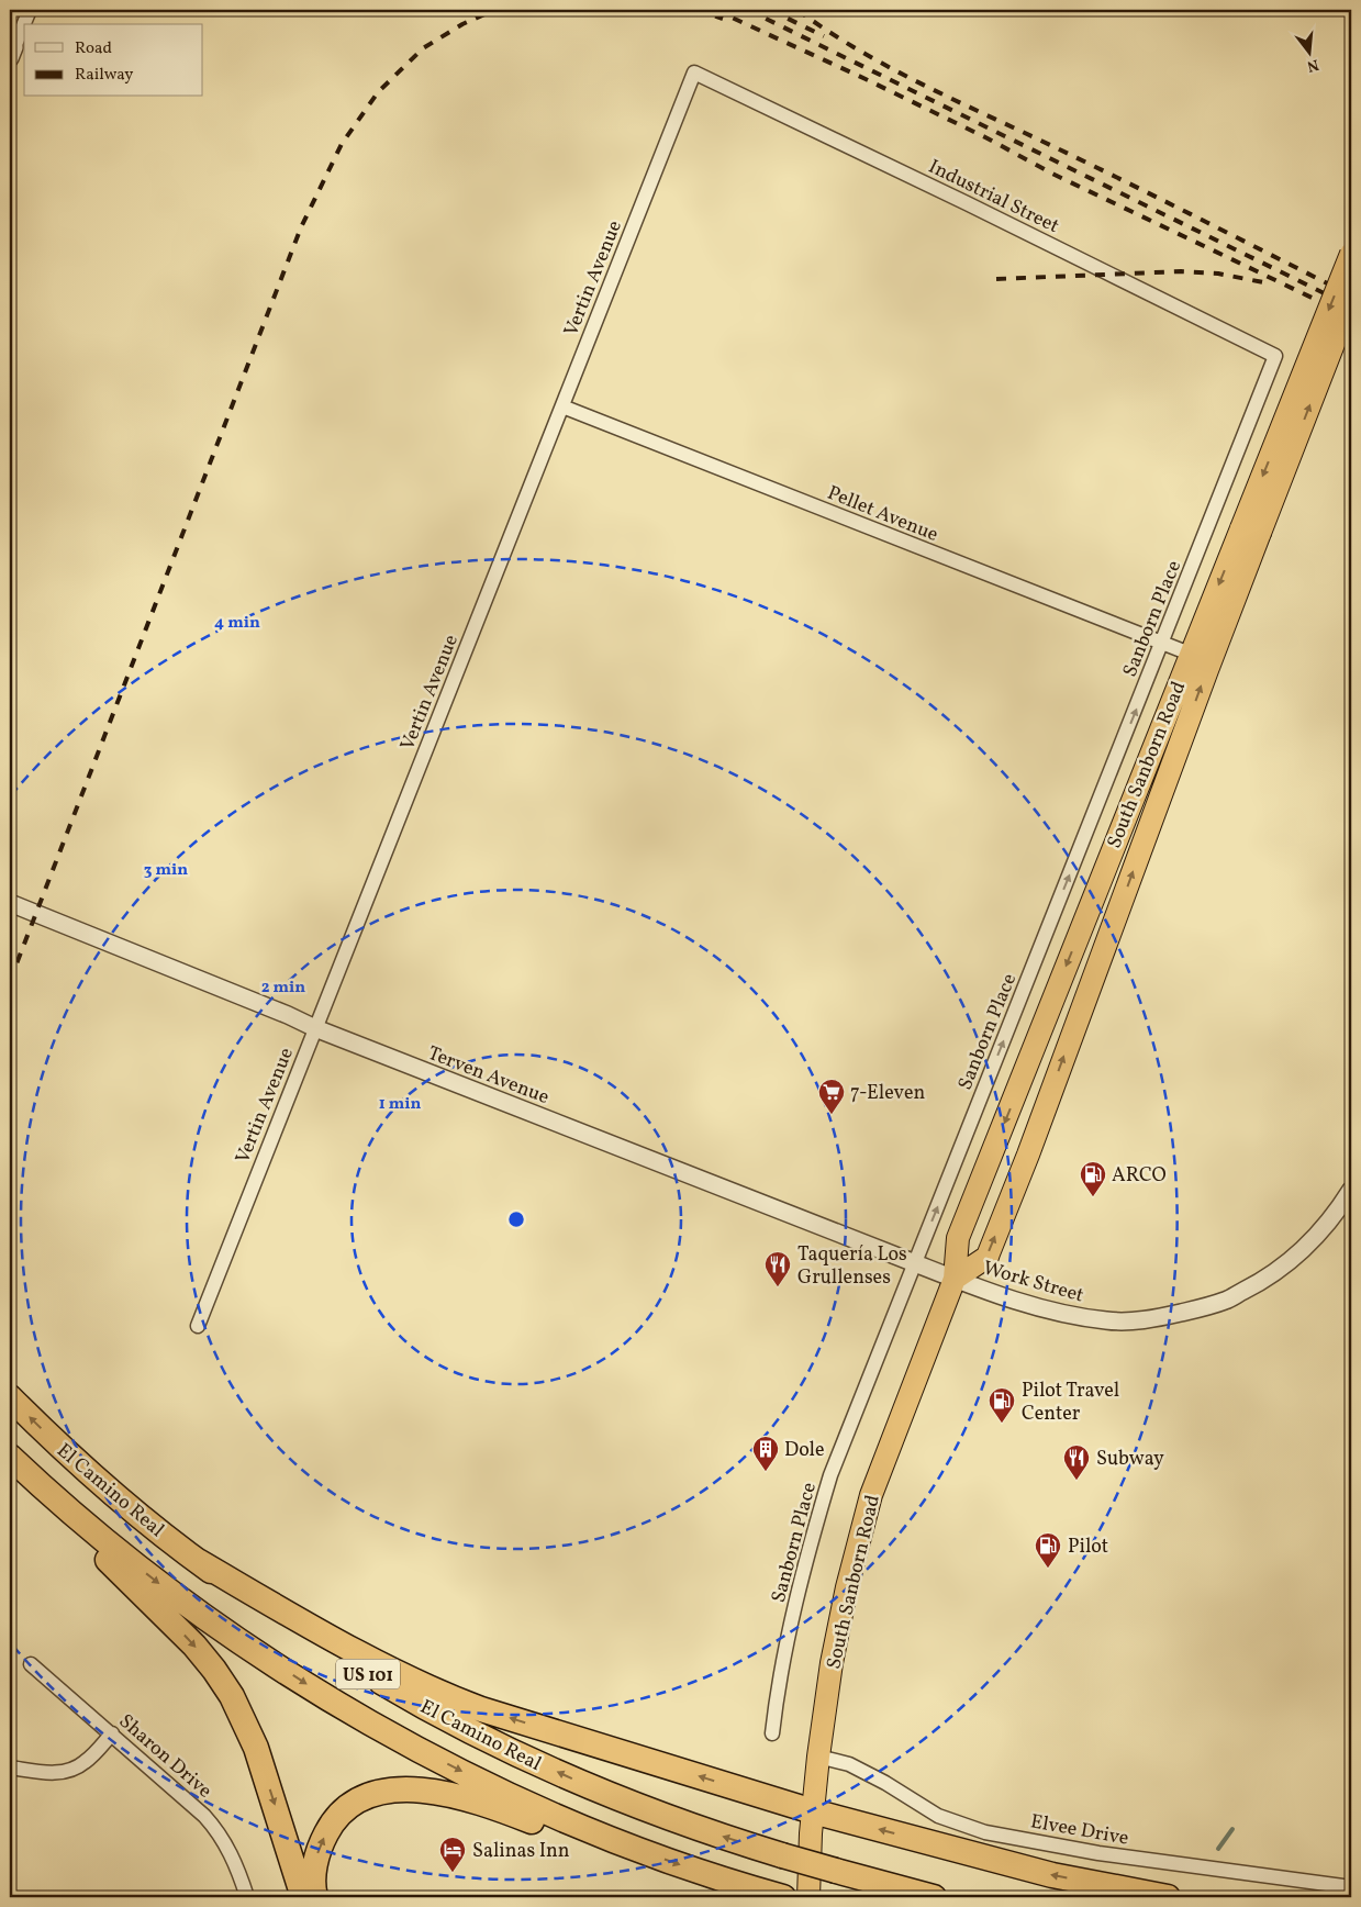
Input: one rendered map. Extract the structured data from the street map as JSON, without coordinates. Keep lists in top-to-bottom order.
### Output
{
  "streets": {
    "highway": ["South Sanborn Road", "El Camino Real", "US 101"],
    "street": [
      "Industrial Street",
      "Vertin Avenue",
      "Pellet Avenue",
      "Sanborn Place",
      "Terven Avenue",
      "Work Street",
      "Sharon Drive",
      "Elvee Drive"
    ]
  },
  "crossings": [
    ["Industrial Street", "Vertin Avenue"],
    ["Industrial Street", "Sanborn Place"],
    ["Vertin Avenue", "Pellet Avenue"],
    ["Vertin Avenue", "Terven Avenue"],
    ["Pellet Avenue", "Sanborn Place"],
    ["Pellet Avenue", "South Sanborn Road"],
    ["Sanborn Place", "Terven Avenue"],
    ["South Sanborn Road", "Terven Avenue"],
    ["South Sanborn Road", "Work Street"],
    ["South Sanborn Road", "Elvee Drive"],
    ["Terven Avenue", "Work Street"]
  ],
  "one_way": ["Sanborn Place"],
  "places": {
    "supermarket": ["7-Eleven"],
    "fuel station": ["ARCO", "Pilot Travel Center", "Pilot"],
    "restaurant": ["Taquería Los Grullenses", "Subway"],
    "building": ["Dole"],
    "hotel": ["Salinas Inn"]
  },
  "legend": ["Road", "Railway"],
  "north": "bottom",
  "rings": [
    "4 min",
    "3 min",
    "2 min",
    "1 min"
  ]
}
